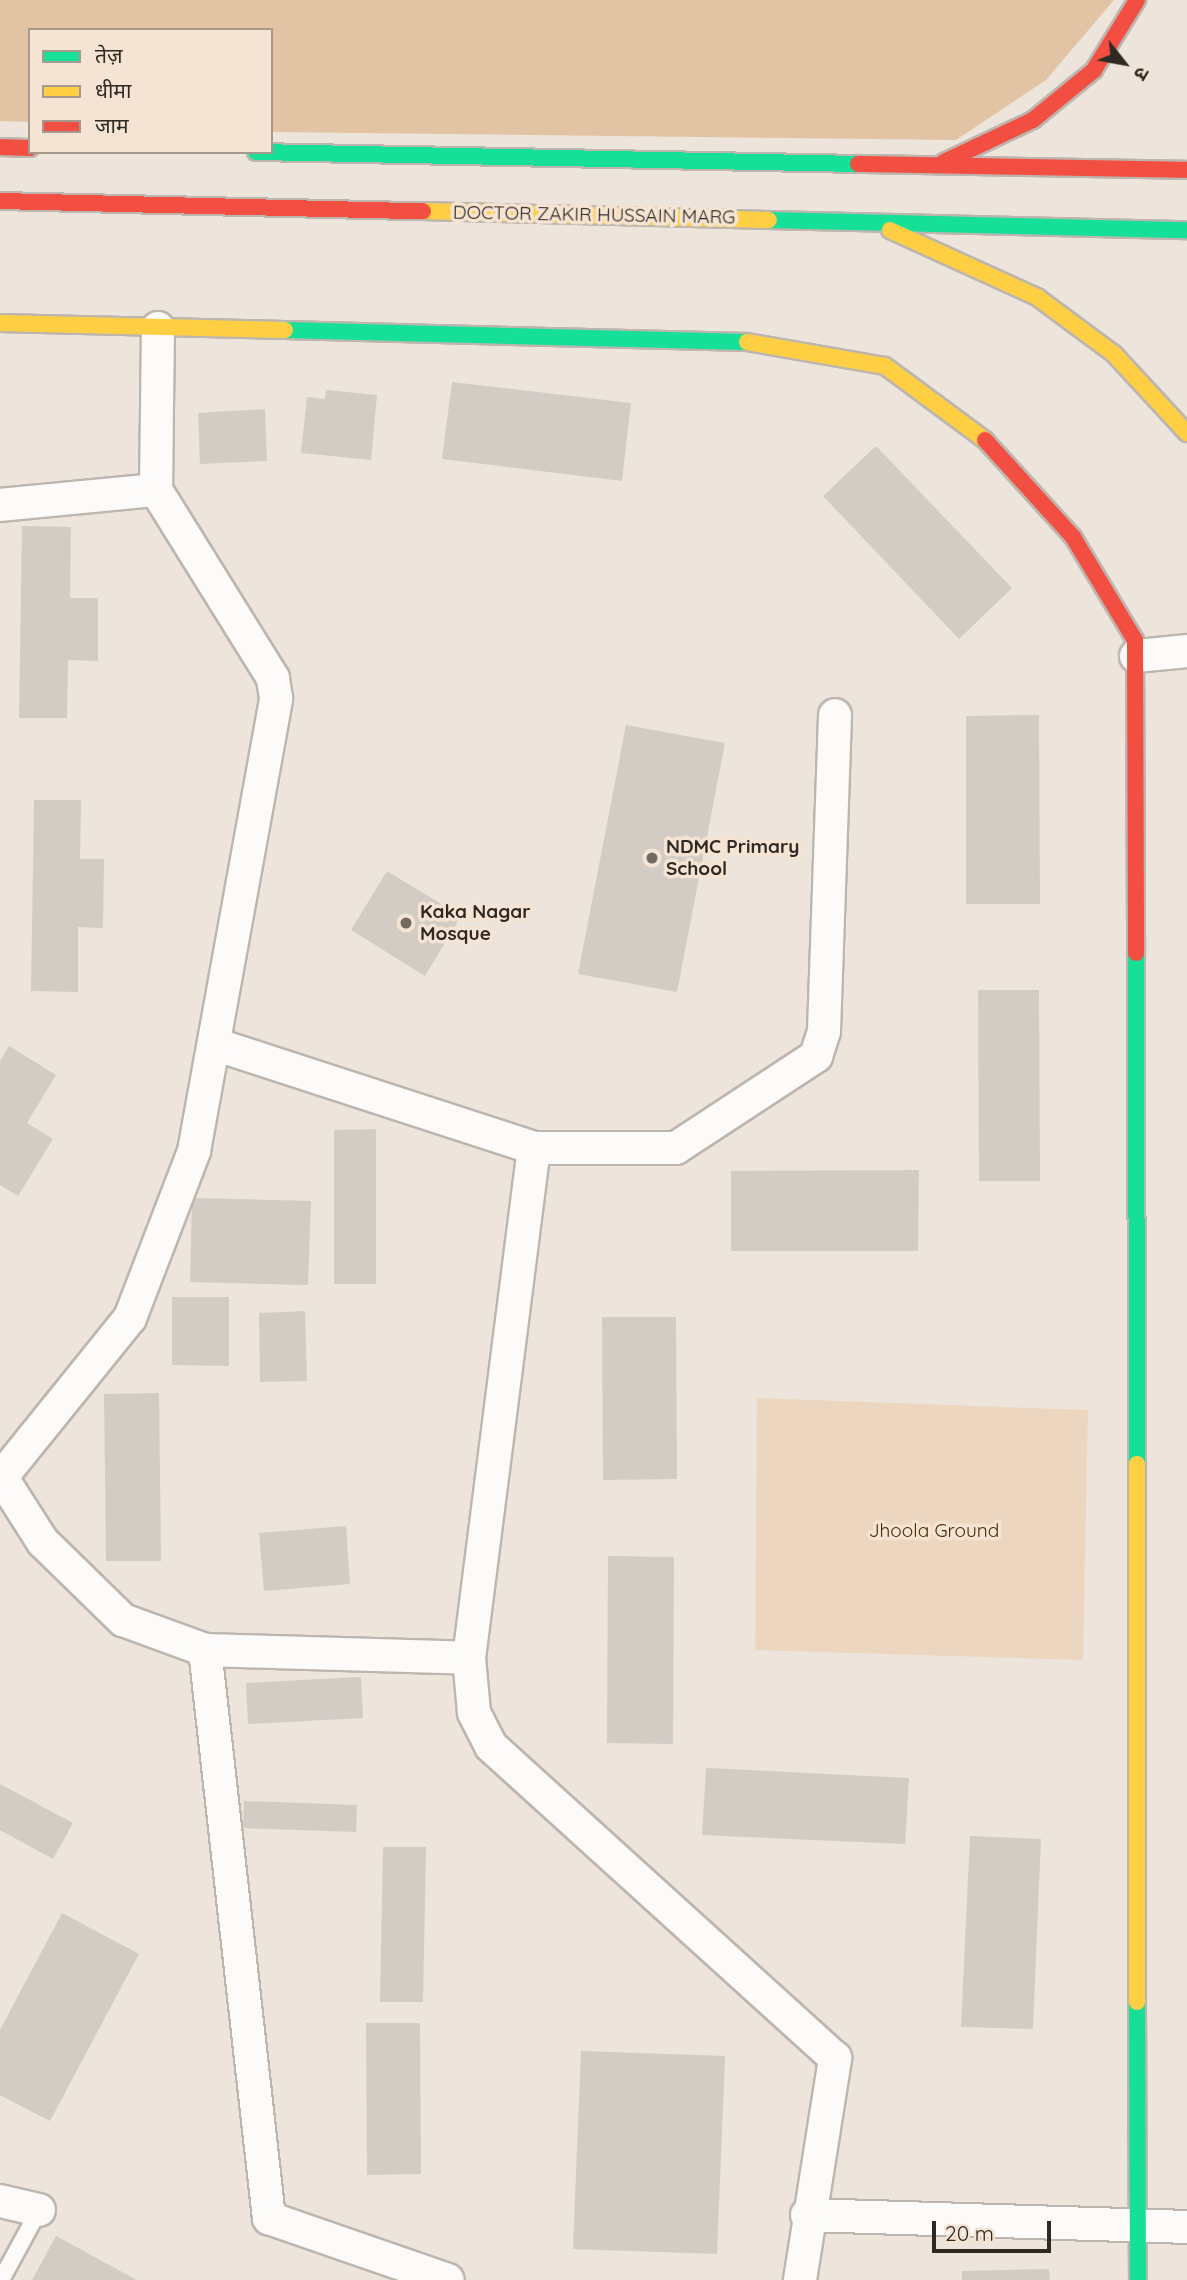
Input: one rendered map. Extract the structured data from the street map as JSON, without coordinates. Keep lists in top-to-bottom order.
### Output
{
  "streets": {
    "street": ["DOCTOR ZAKIR HUSSAIN MARG"]
  },
  "parks": ["Jhoola Ground"],
  "places": ["NDMC Primary School", "Kaka Nagar Mosque"],
  "legend": ["तेज़", "धीमा", "जाम"],
  "scale_bar": "20 m",
  "north": "bottom right"
}
